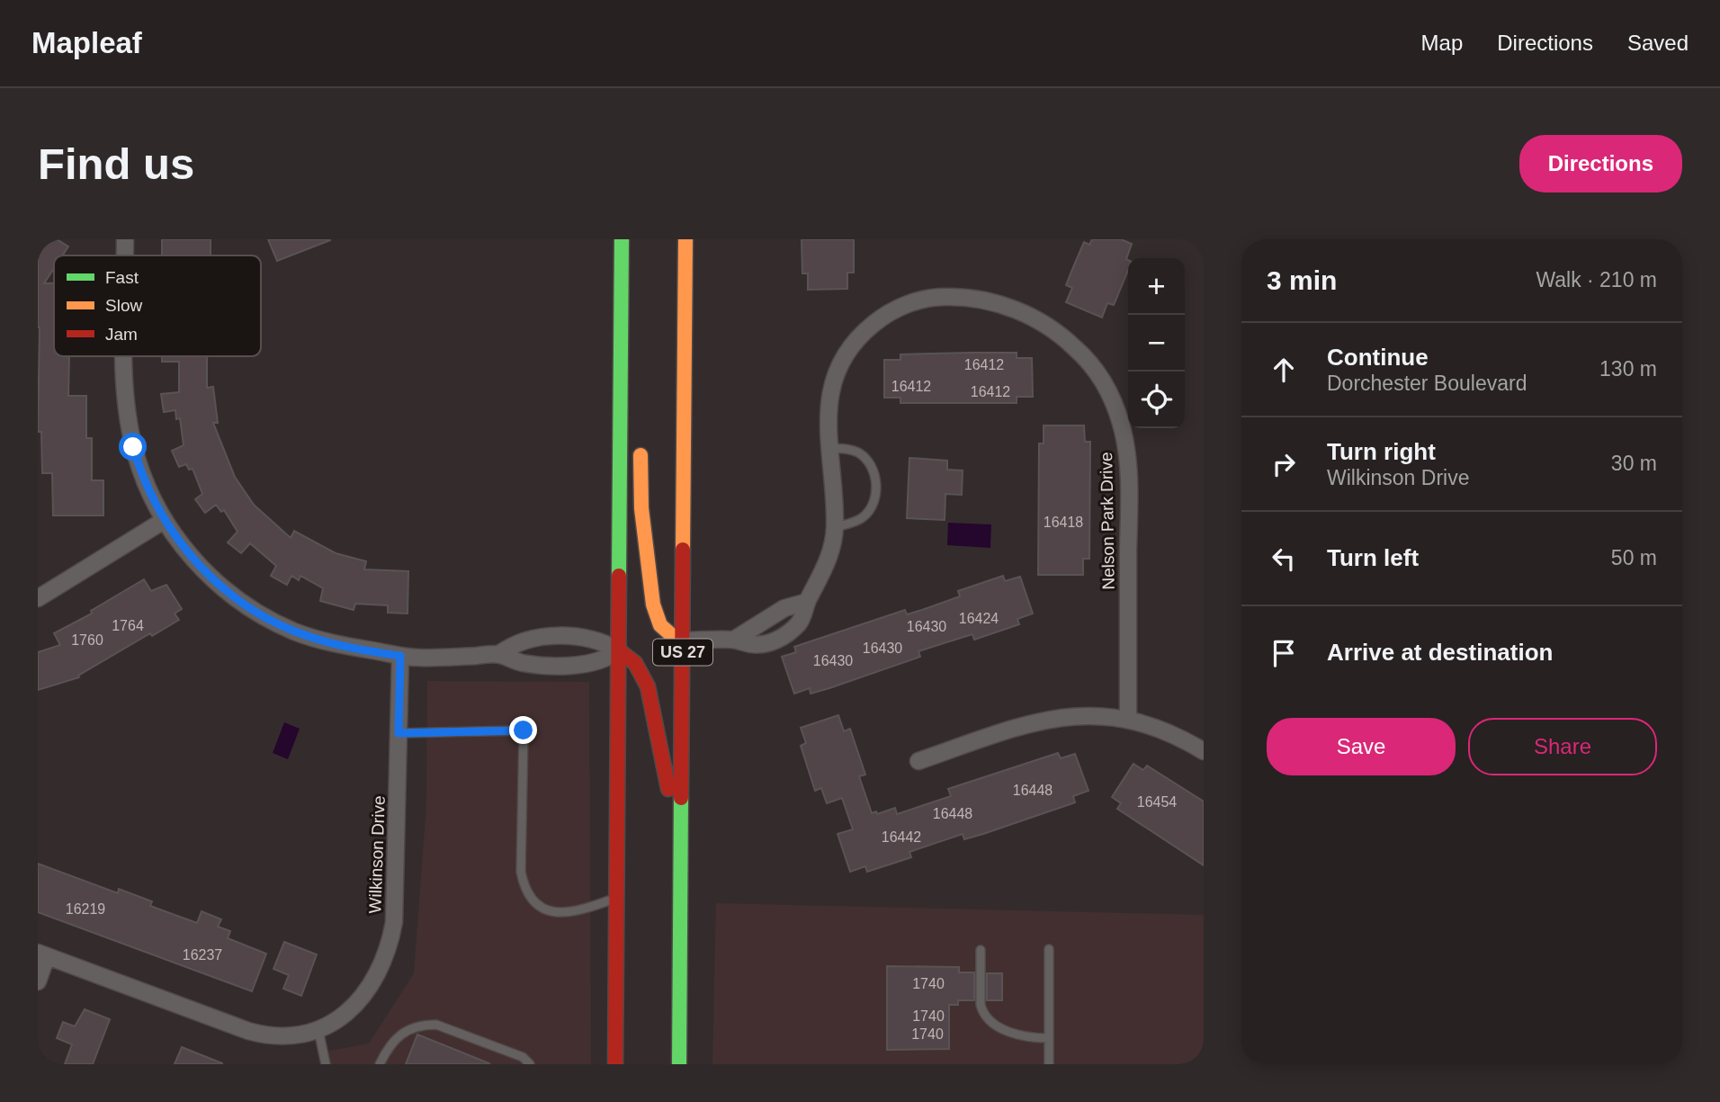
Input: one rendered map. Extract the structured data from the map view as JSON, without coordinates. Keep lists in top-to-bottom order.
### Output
{
  "streets": {
    "highway": ["US 27"],
    "street": ["Nelson Park Drive", "Wilkinson Drive"]
  },
  "house_numbers": [
    "16412",
    "16412",
    "16412",
    "16418",
    "16424",
    "1764",
    "16430",
    "1760",
    "16430",
    "16430",
    "16448",
    "16454",
    "16448",
    "16442",
    "16219",
    "16237",
    "1740",
    "1740",
    "1740"
  ],
  "legend": ["Fast", "Slow", "Jam"],
  "page": {
    "header": "Mapleaf",
    "nav": ["Map", "Directions", "Saved"],
    "buttons": [
      "Directions",
      ["Save", "Share"]
    ],
    "title": "Find us",
    "heading": ["3 min", "Walk · 210 m"],
    "map_buttons": ["+", "−"],
    "list": [
      ["Continue", "Dorchester Boulevard", "130 m"],
      ["Turn right", "Wilkinson Drive", "30 m"],
      ["Turn left", "50 m"],
      "Arrive at destination"
    ]
  }
}
